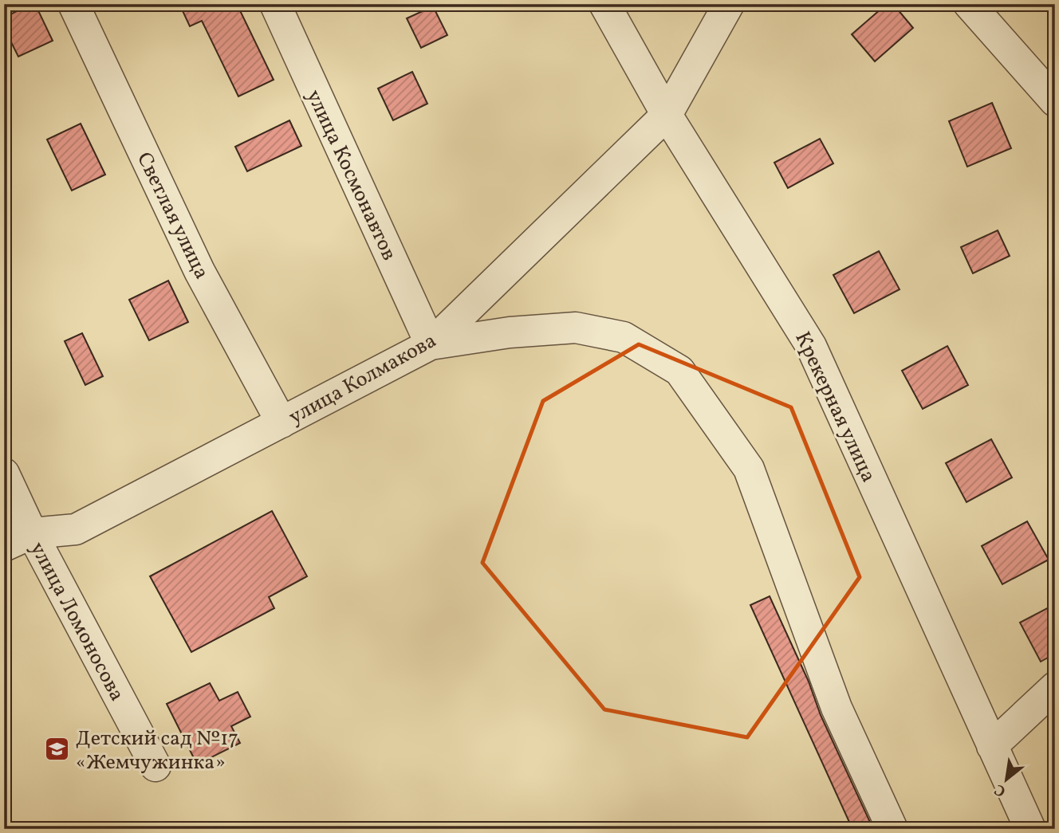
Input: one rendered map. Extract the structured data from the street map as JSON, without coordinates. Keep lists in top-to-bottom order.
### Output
{
  "streets": {
    "street": [
      "улица Космонавтов",
      "Светлая улица",
      "улица Колмакова",
      "Крекерная улица",
      "улица Ломоносова"
    ]
  },
  "crossings": [
    ["улица Космонавтов", "улица Колмакова"],
    ["Светлая улица", "улица Колмакова"],
    ["улица Колмакова", "Крекерная улица"],
    ["улица Колмакова", "улица Ломоносова"]
  ],
  "places": {
    "school or university": ["Детский сад №17 «Жемчужинка»"]
  },
  "north": "bottom left"
}
